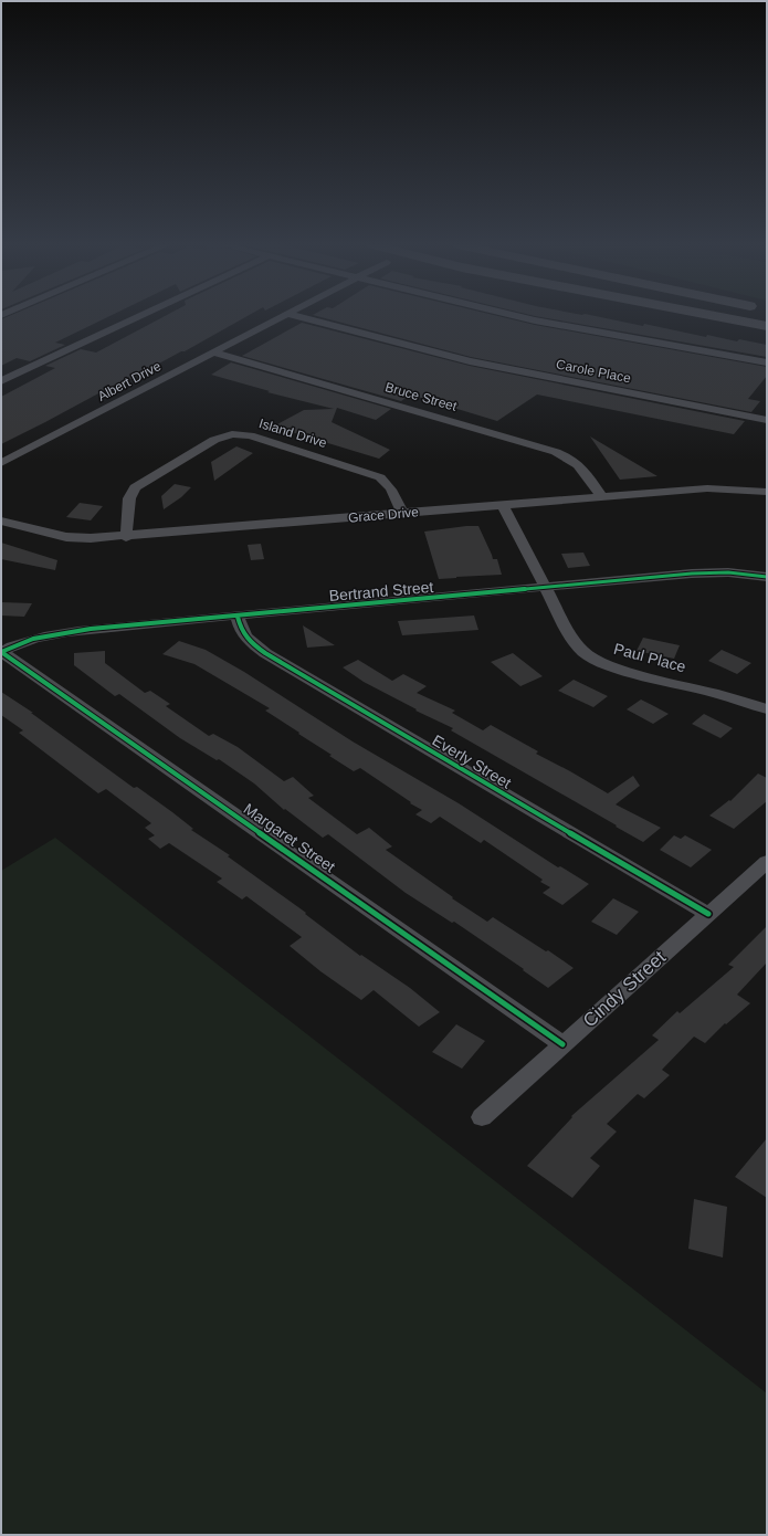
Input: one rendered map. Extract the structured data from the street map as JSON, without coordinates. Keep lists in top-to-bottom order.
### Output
{
  "streets": {
    "street": [
      "Carole Place",
      "Albert Drive",
      "Bruce Street",
      "Island Drive",
      "Grace Drive",
      "Bertrand Street",
      "Paul Place",
      "Everly Street",
      "Margaret Street",
      "Cindy Street"
    ]
  },
  "crossings": [
    ["Albert Drive", "Bruce Street"],
    ["Bruce Street", "Grace Drive"],
    ["Island Drive", "Grace Drive"],
    ["Grace Drive", "Paul Place"],
    ["Bertrand Street", "Paul Place"],
    ["Bertrand Street", "Everly Street"],
    ["Bertrand Street", "Margaret Street"],
    ["Everly Street", "Cindy Street"],
    ["Margaret Street", "Cindy Street"]
  ]
}
